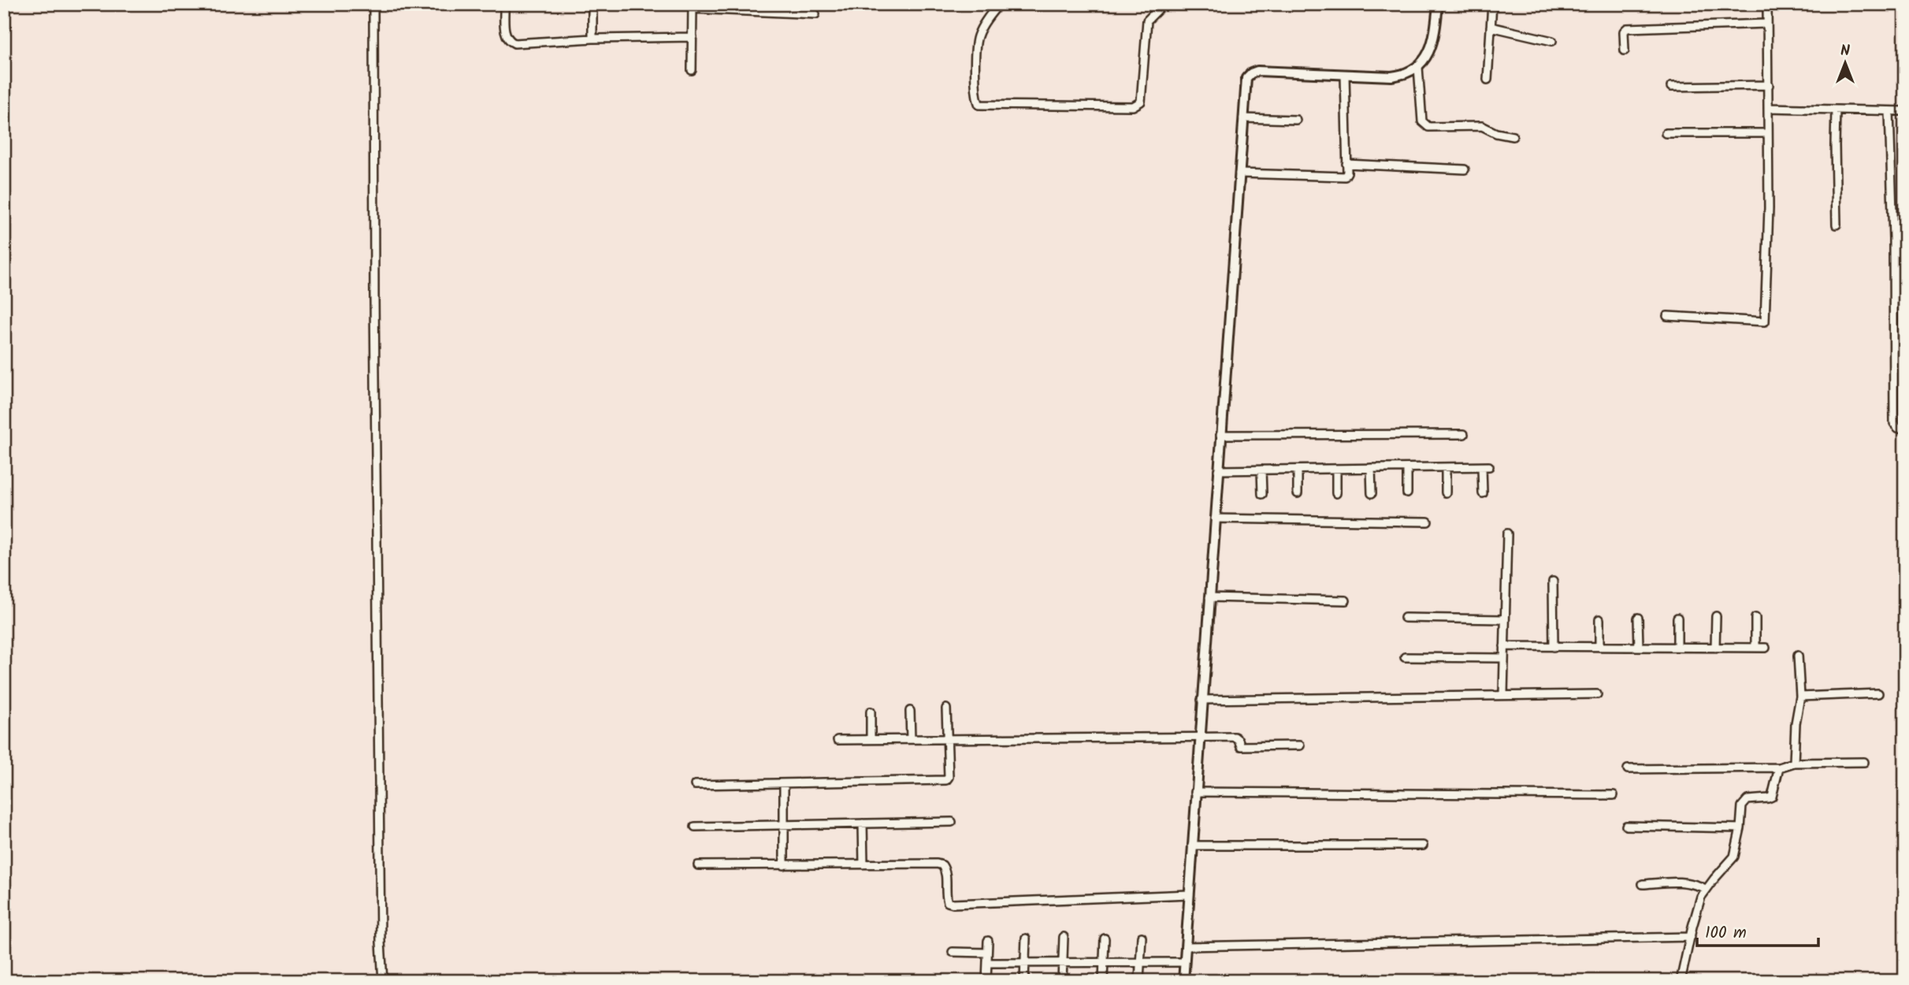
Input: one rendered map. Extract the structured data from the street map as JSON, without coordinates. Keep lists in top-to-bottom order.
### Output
{
  "scale_bar": "100 m",
  "north": "top"
}
